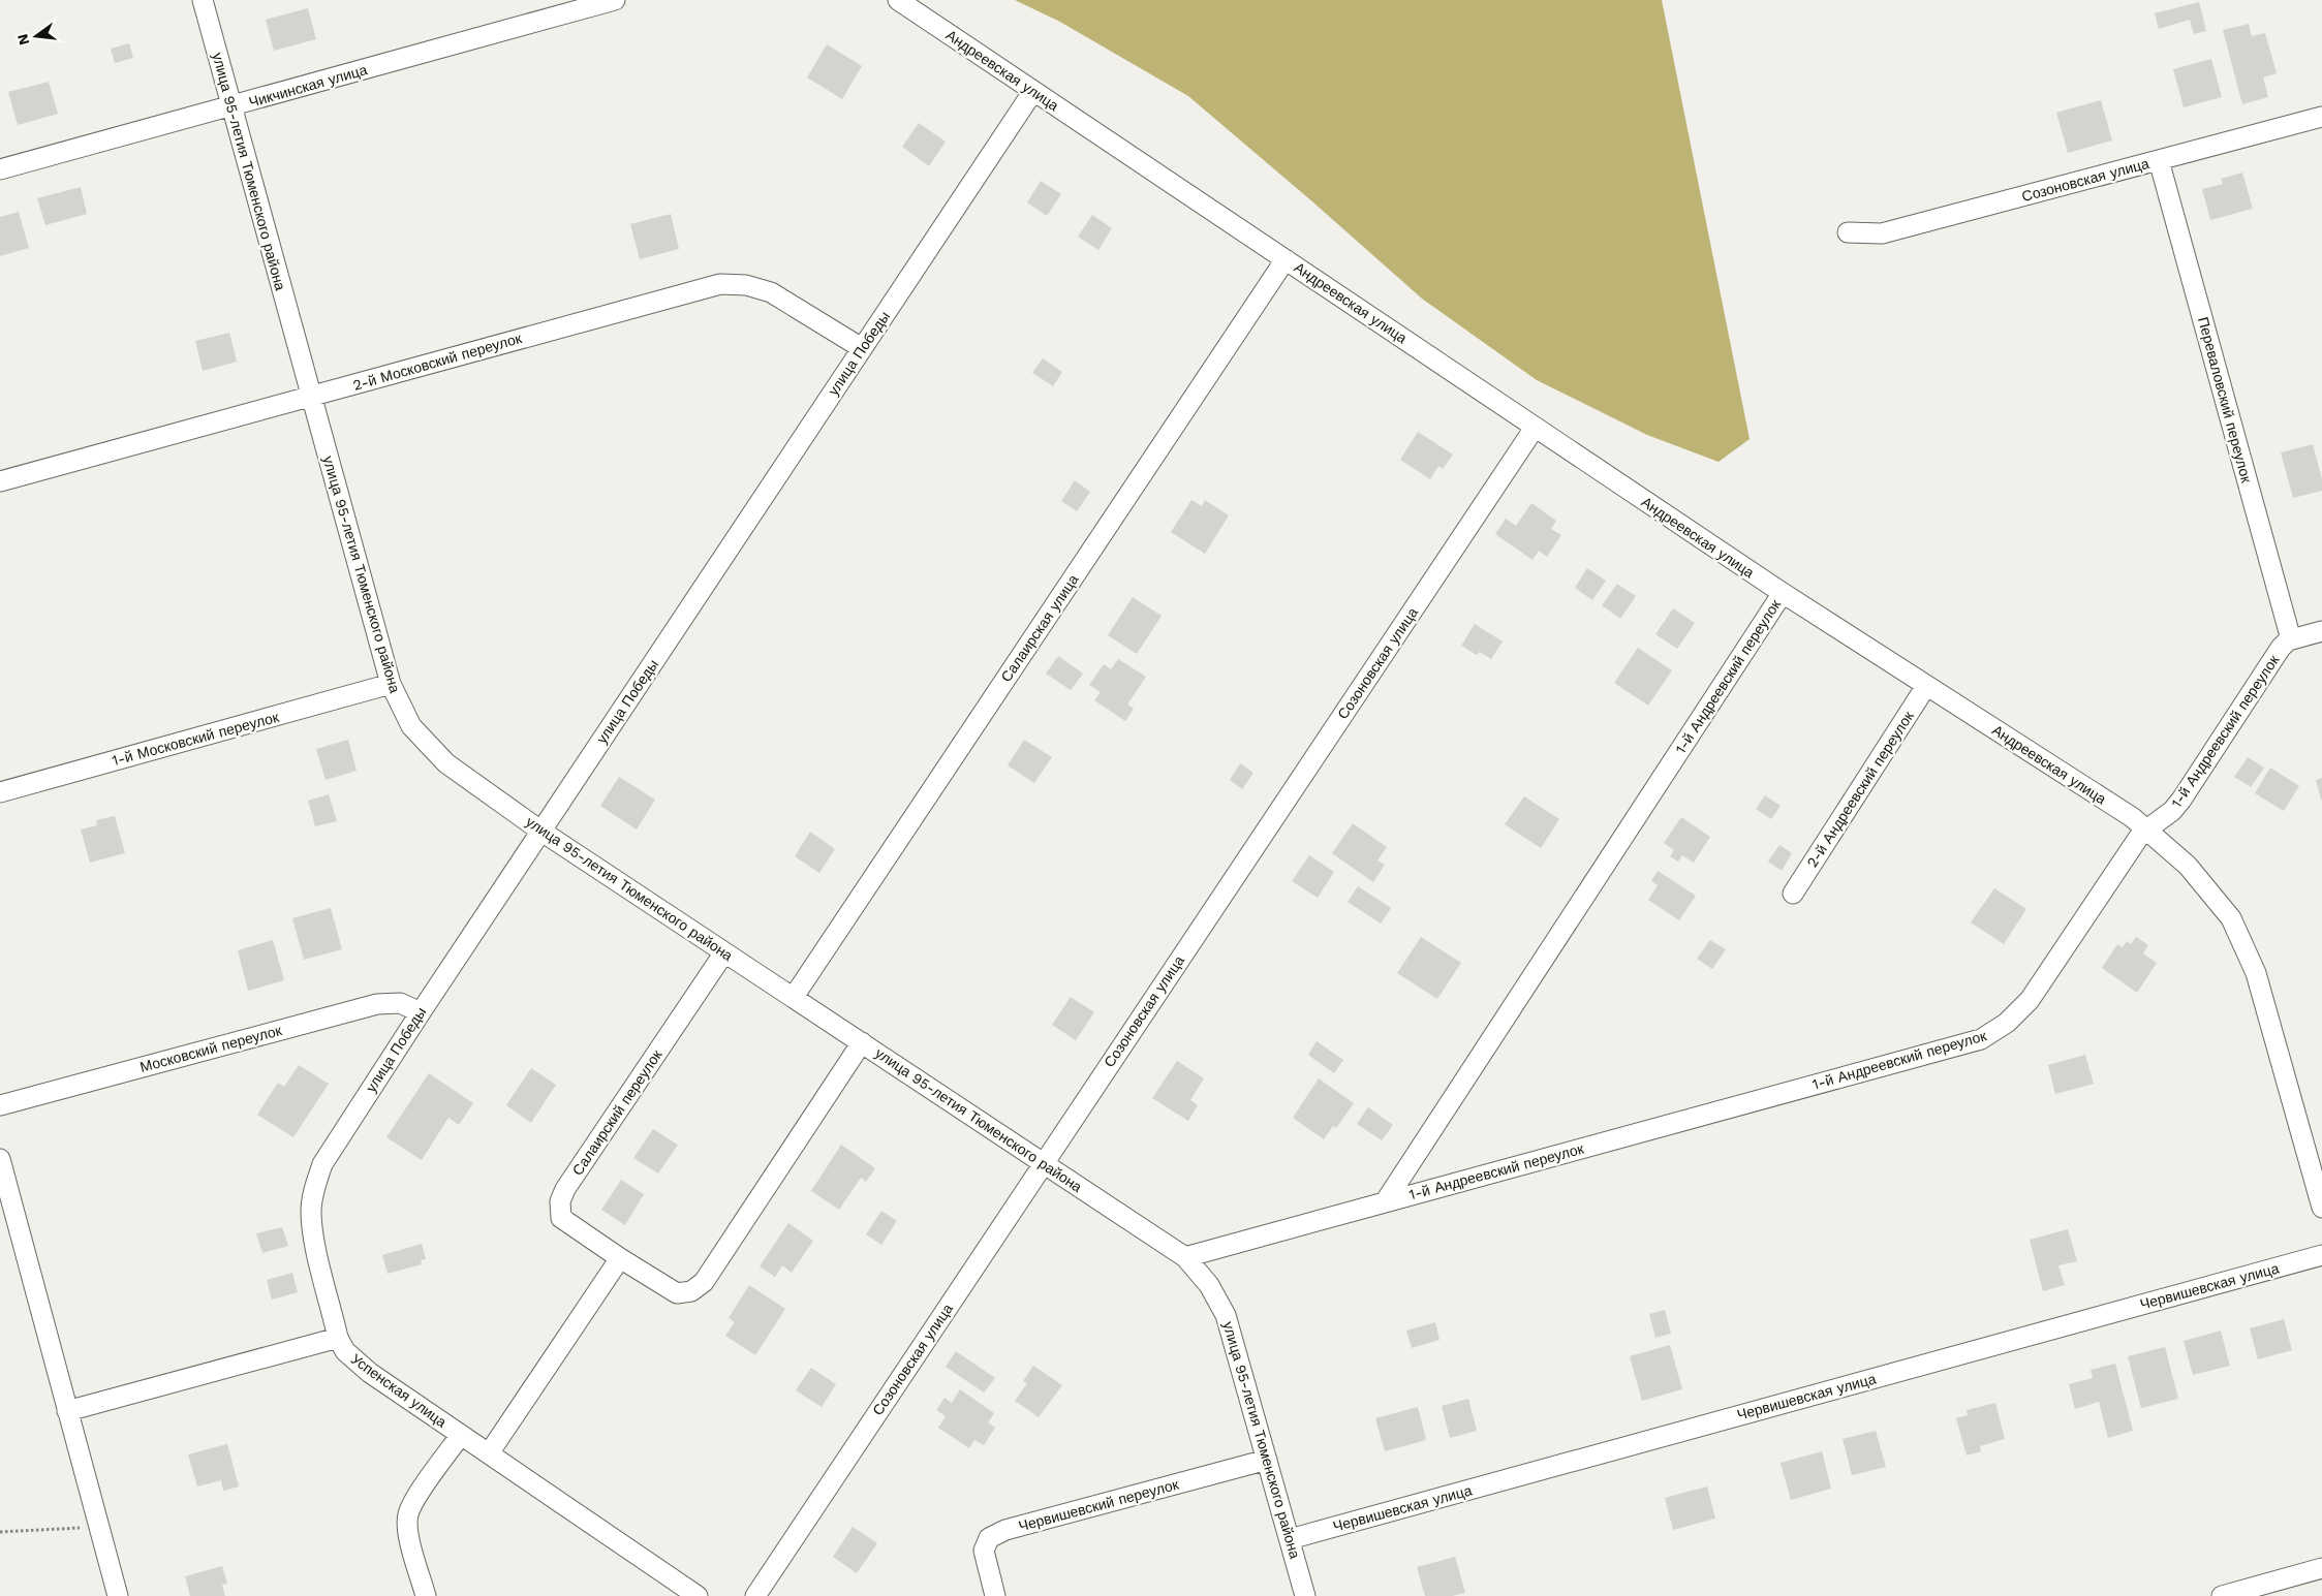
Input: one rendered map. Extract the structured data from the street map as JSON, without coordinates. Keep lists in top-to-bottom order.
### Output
{
  "streets": {
    "street": [
      "Андреевская улица",
      "Чикчинская улица",
      "улица 95-летия Тюменского района",
      "Созоновская улица",
      "улица Победы",
      "2-й Московский переулок",
      "Переваловский переулок",
      "Салаирская улица",
      "1-й Андреевский переулок",
      "1-й Московский переулок",
      "2-й Андреевский переулок",
      "Московский переулок",
      "Салаирский переулок",
      "Червишевская улица",
      "Успенская улица",
      "Червишевский переулок"
    ]
  },
  "crossings": [
    ["Андреевская улица", "Созоновская улица"],
    ["Андреевская улица", "улица Победы"],
    ["Андреевская улица", "Салаирская улица"],
    ["Андреевская улица", "1-й Андреевский переулок"],
    ["Андреевская улица", "2-й Андреевский переулок"],
    ["Чикчинская улица", "улица 95-летия Тюменского района"],
    ["улица 95-летия Тюменского района", "Созоновская улица"],
    ["улица 95-летия Тюменского района", "улица Победы"],
    ["улица 95-летия Тюменского района", "2-й Московский переулок"],
    ["улица 95-летия Тюменского района", "Салаирская улица"],
    ["улица 95-летия Тюменского района", "1-й Андреевский переулок"],
    ["улица 95-летия Тюменского района", "1-й Московский переулок"],
    ["улица 95-летия Тюменского района", "Салаирский переулок"],
    ["улица 95-летия Тюменского района", "Червишевская улица"],
    ["улица 95-летия Тюменского района", "Червишевский переулок"],
    ["Созоновская улица", "Переваловский переулок"],
    ["улица Победы", "2-й Московский переулок"],
    ["улица Победы", "Московский переулок"],
    ["улица Победы", "Успенская улица"],
    ["Переваловский переулок", "1-й Андреевский переулок"]
  ],
  "north": "left"
}
